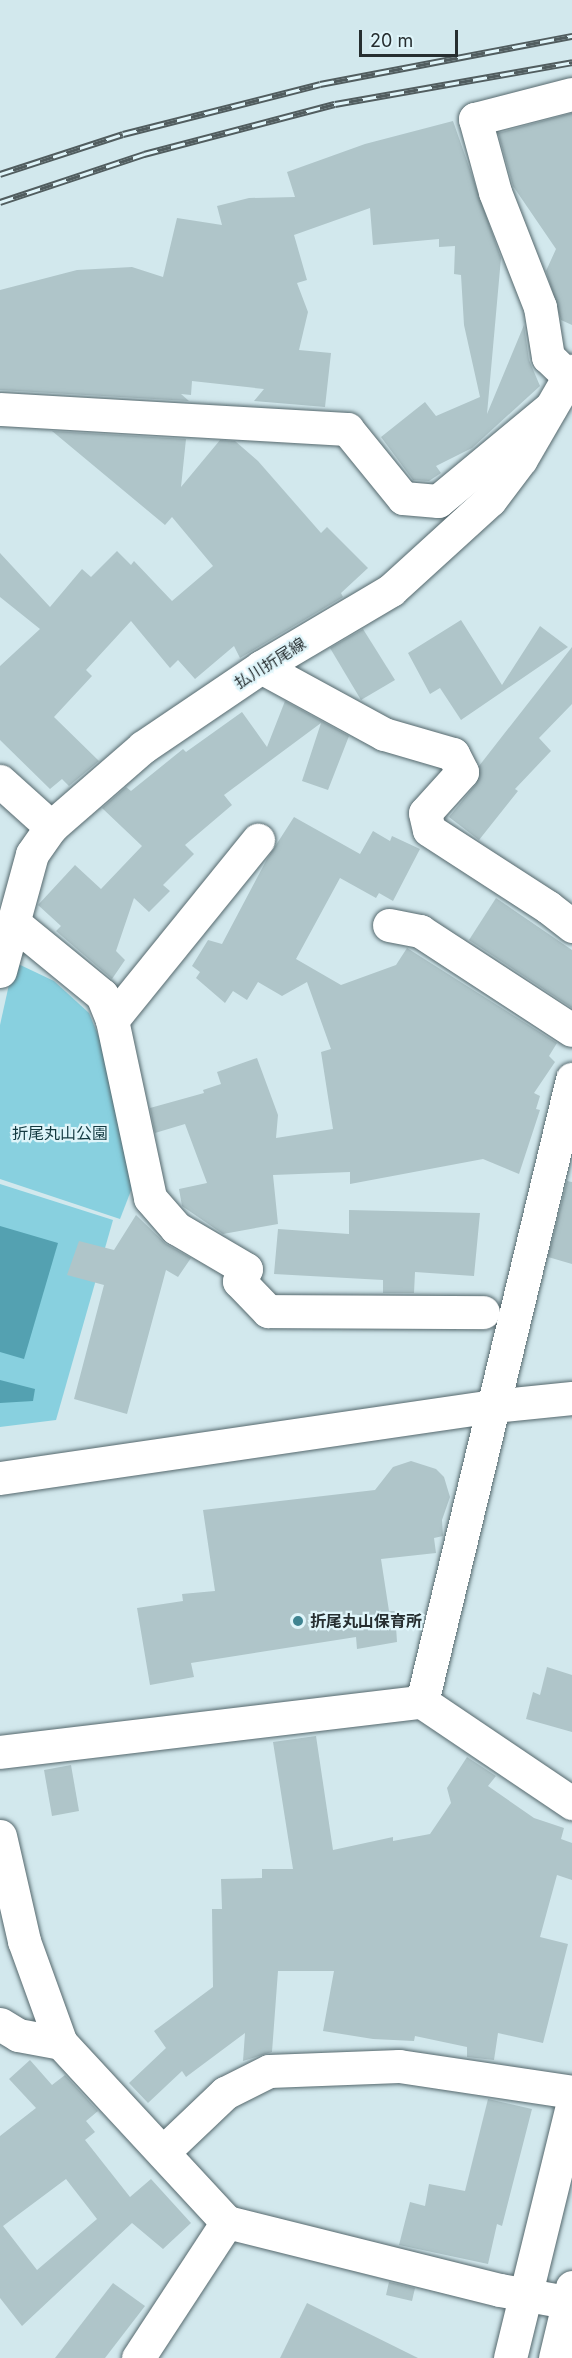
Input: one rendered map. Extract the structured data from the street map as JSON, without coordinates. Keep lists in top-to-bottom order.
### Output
{
  "streets": {
    "street": ["払川折尾線"]
  },
  "parks": ["折尾丸山公園"],
  "places": ["折尾丸山保育所"],
  "scale_bar": "20 m"
}
